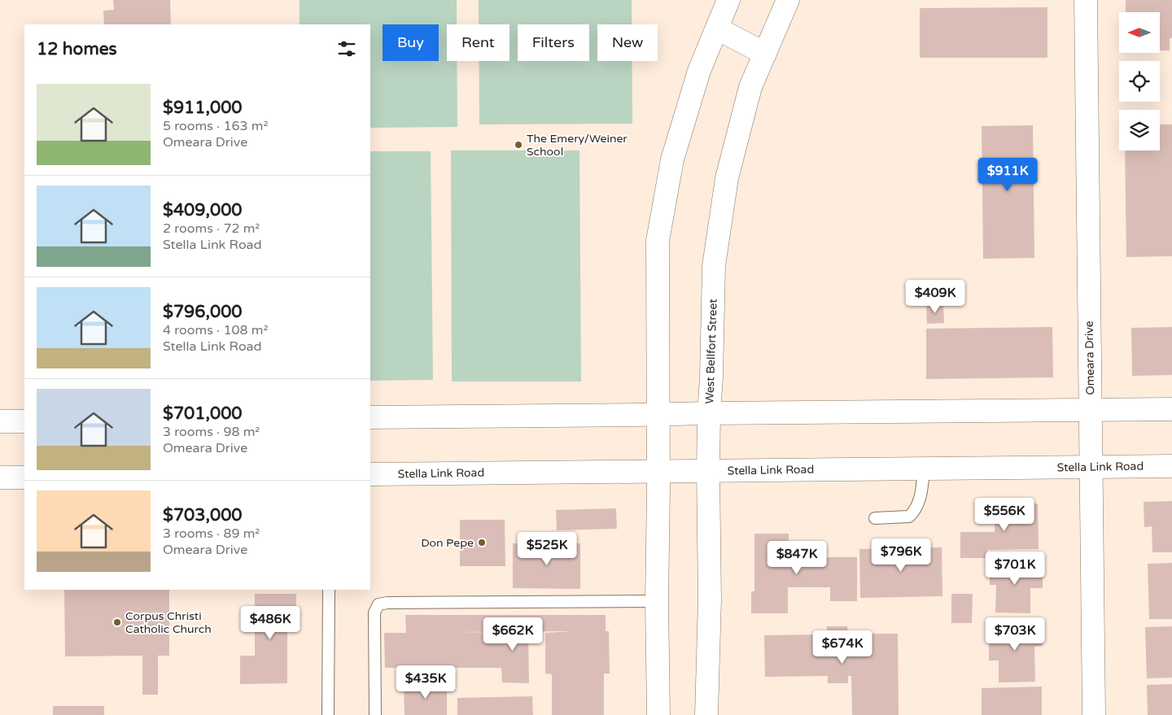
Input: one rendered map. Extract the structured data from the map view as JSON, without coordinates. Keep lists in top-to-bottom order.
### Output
{
  "streets": {
    "main road": ["West Bellfort Street", "Omeara Drive", "Stella Link Road"]
  },
  "crossings": [
    ["West Bellfort Street", "Stella Link Road"],
    ["Omeara Drive", "Stella Link Road"]
  ],
  "places": ["The Emery/Weiner School", "Don Pepe", "Corpus Christi Catholic Church"],
  "north": "left",
  "page": {
    "chip": [
      "Buy",
      "Rent",
      "Filters",
      "New"
    ],
    "heading": "12 homes",
    "list": [
      {
        "name": "$911,000",
        "note": "5 rooms · 163 m² · Omeara Drive"
      },
      {
        "name": "$409,000",
        "note": "2 rooms · 72 m² · Stella Link Road"
      },
      {
        "name": "$796,000",
        "note": "4 rooms · 108 m² · Stella Link Road"
      },
      {
        "name": "$701,000",
        "note": "3 rooms · 98 m² · Omeara Drive"
      },
      {
        "name": "$703,000",
        "note": "3 rooms · 89 m² · Omeara Drive"
      }
    ],
    "price": [
      "$911K",
      "$409K",
      "$556K",
      "$525K",
      "$796K",
      "$847K",
      "$701K",
      "$486K",
      "$662K",
      "$703K",
      "$674K",
      "$435K"
    ]
  }
}
